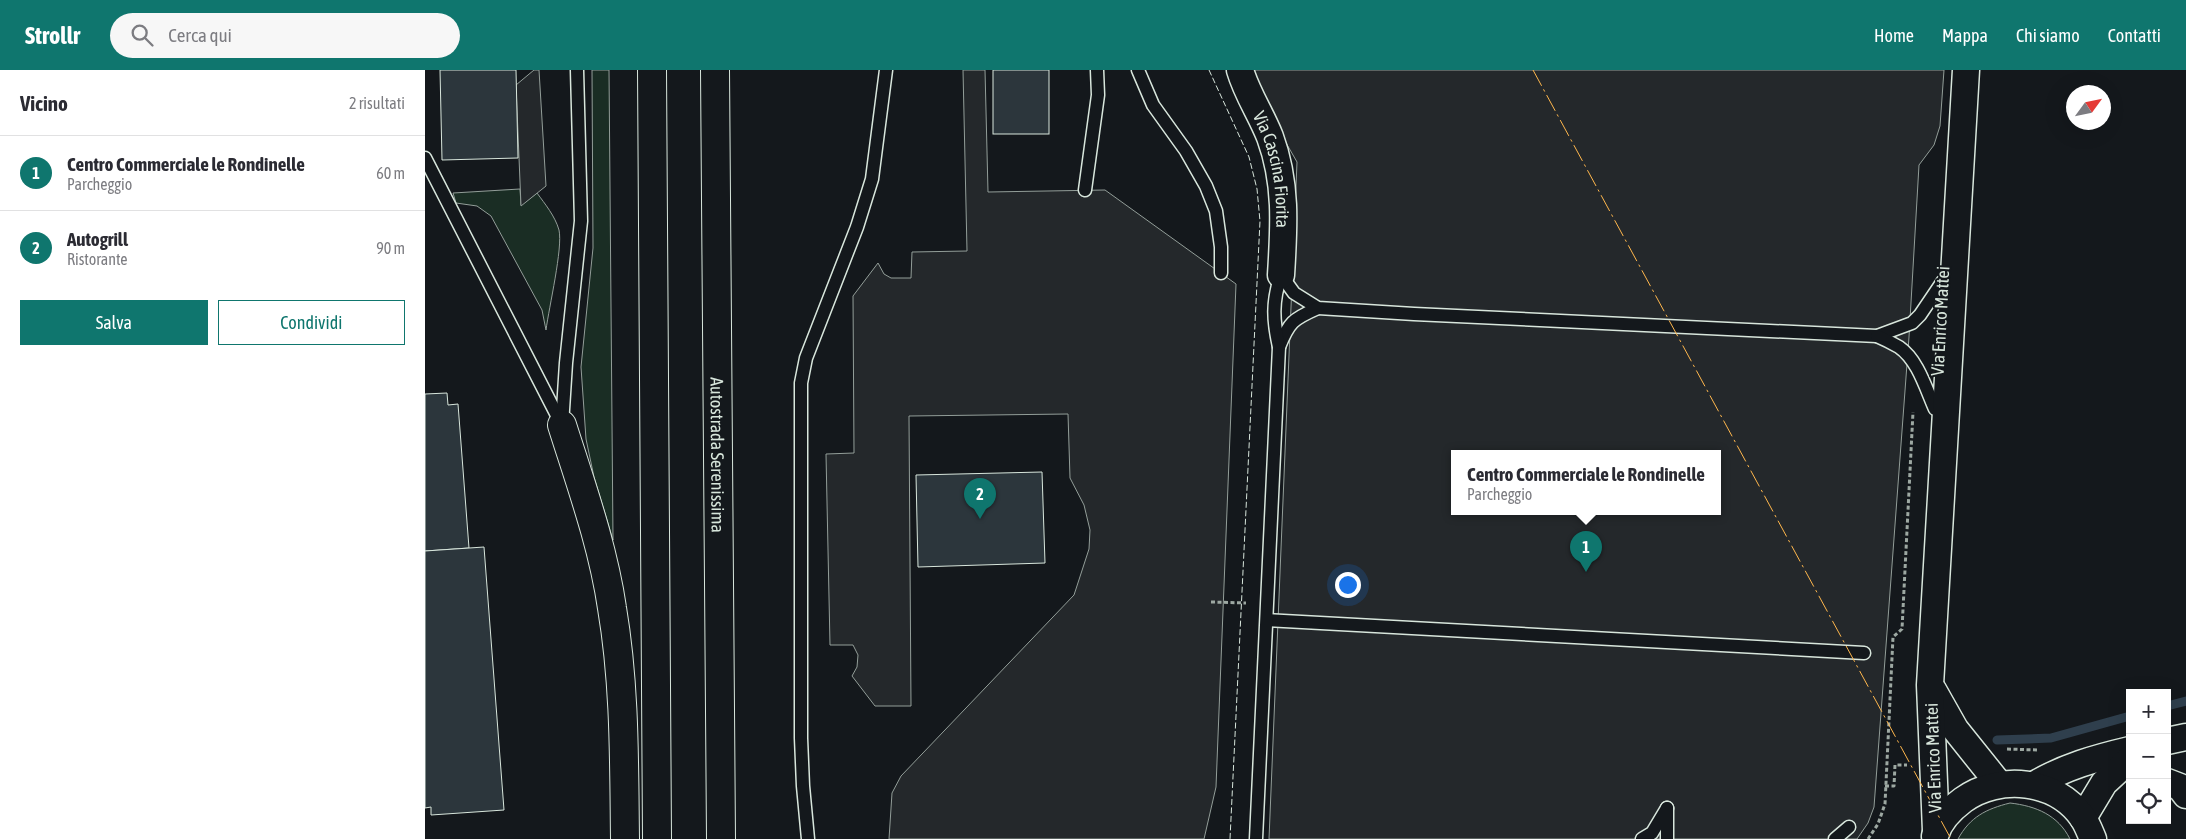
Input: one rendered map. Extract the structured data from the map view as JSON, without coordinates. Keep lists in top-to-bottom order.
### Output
{
  "streets": {
    "highway": ["Autostrada Serenissima"],
    "street": ["Via Cascina Fiorita", "Via Enrico Mattei"]
  },
  "north": "top right",
  "page": {
    "header": "Strollr",
    "search": "Cerca qui",
    "nav": [
      "Home",
      "Mappa",
      "Chi siamo",
      "Contatti"
    ],
    "heading": ["Vicino", "2 risultati"],
    "list": [
      {
        "mark": "1",
        "name": "Centro Commerciale le Rondinelle",
        "note": "Parcheggio",
        "value": "60 m"
      },
      {
        "mark": "2",
        "name": "Autogrill",
        "note": "Ristorante",
        "value": "90 m"
      }
    ],
    "buttons": ["Salva", "Condividi"],
    "popup": ["Centro Commerciale le Rondinelle", "Parcheggio"],
    "pins": ["2", "1"],
    "map_buttons": ["+", "−"]
  }
}
